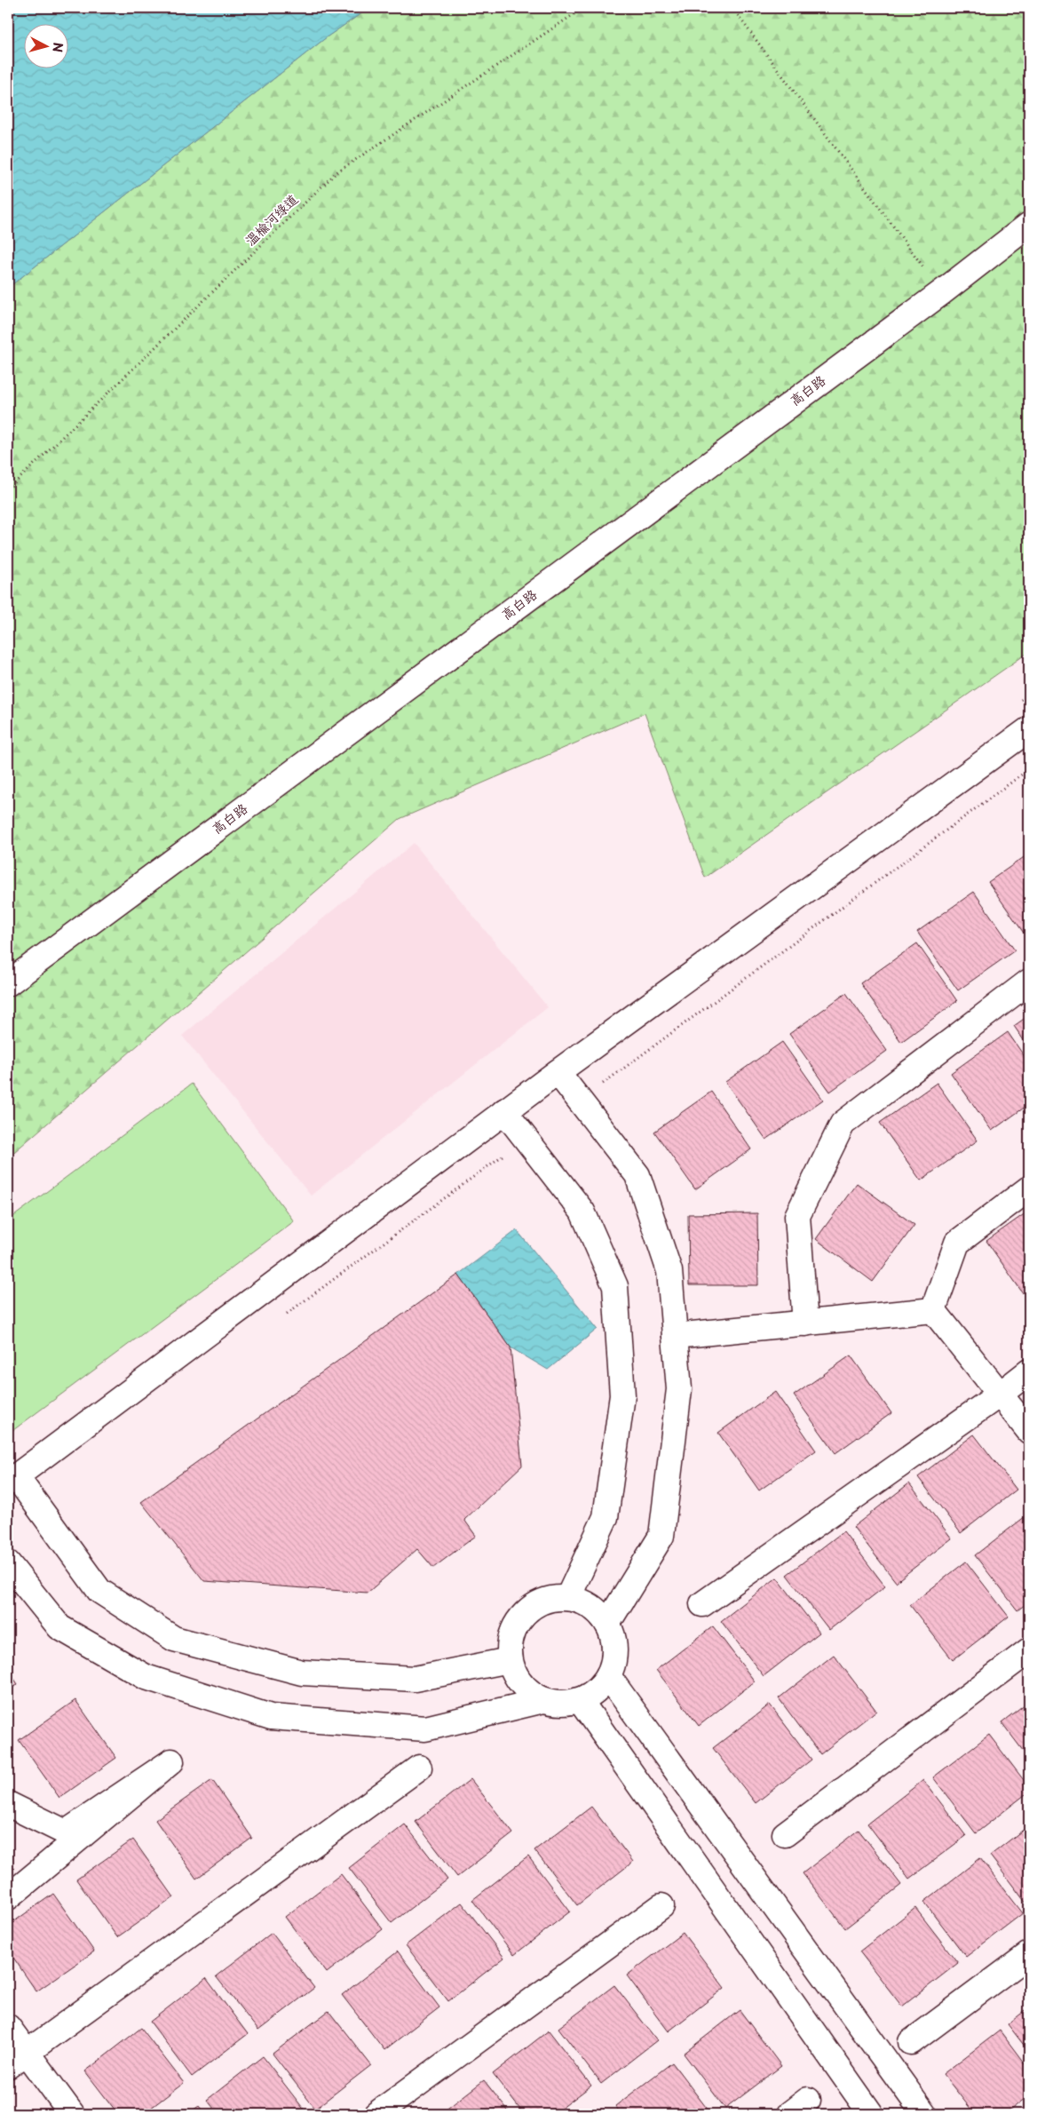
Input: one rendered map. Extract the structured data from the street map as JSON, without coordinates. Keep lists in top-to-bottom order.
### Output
{
  "streets": {
    "street": ["高白路"],
    "path": ["温榆河绿道"]
  },
  "north": "right"
}
